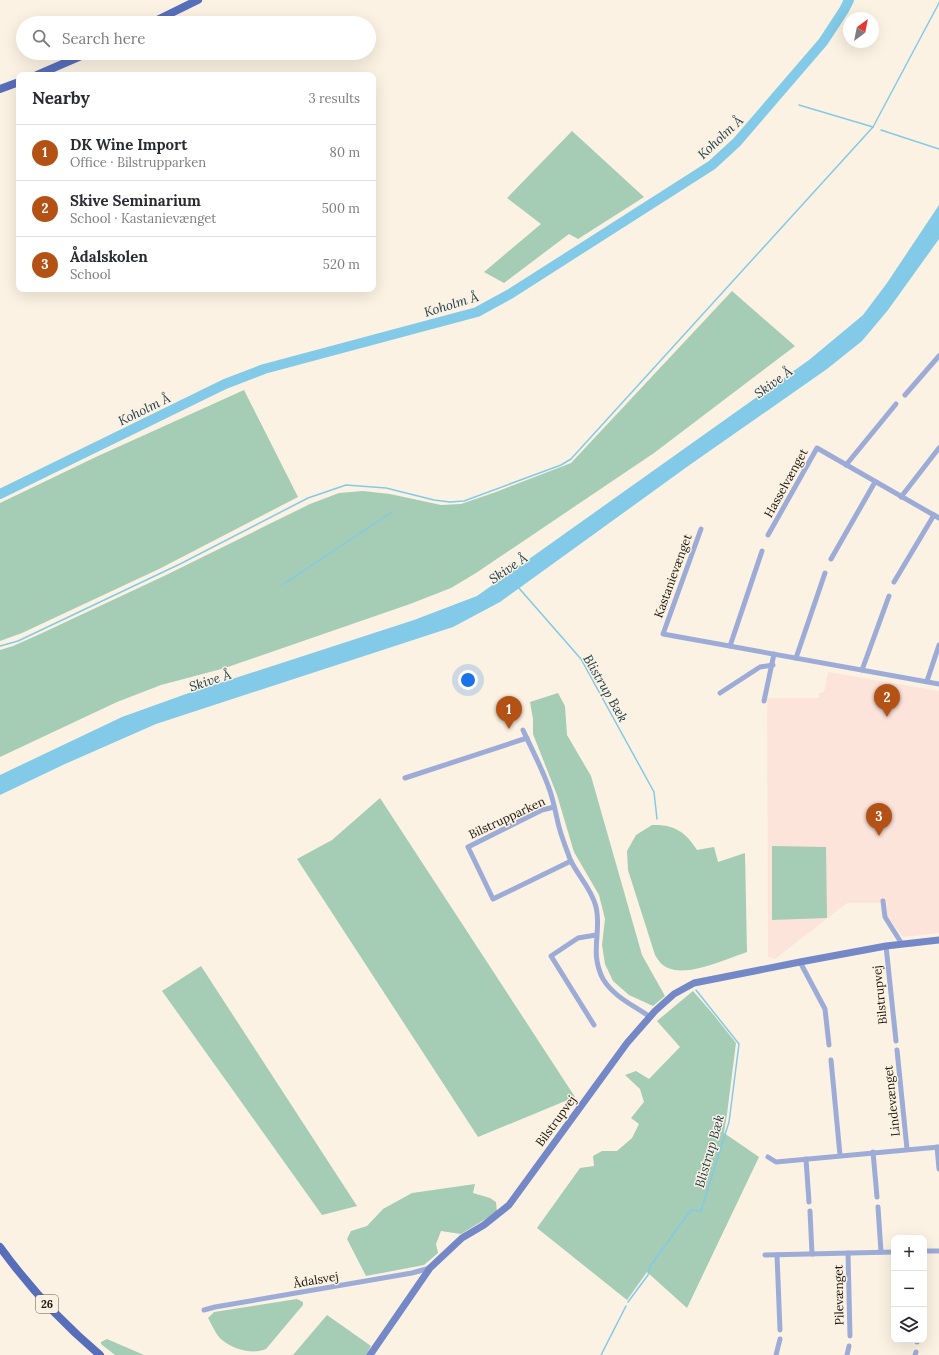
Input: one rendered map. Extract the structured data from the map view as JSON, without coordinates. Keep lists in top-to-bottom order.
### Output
{
  "streets": {
    "main road": ["26"],
    "street": [
      "Hasselvænget",
      "Kastanievænget",
      "Bilstrupparken",
      "Bilstrupvej",
      "Lindevænget",
      "Ådalsvej",
      "Pilevænget"
    ]
  },
  "crossings": [
    ["Bilstrupparken", "Bilstrupvej"],
    ["Bilstrupvej", "Ådalsvej"]
  ],
  "water": ["Koholm Å", "Skive Å", "Blistrup Bæk"],
  "north": "top right",
  "page": {
    "search": "Search here",
    "heading": ["Nearby", "3 results"],
    "list": [
      {
        "mark": "1",
        "name": "DK Wine Import",
        "note": "Office · Bilstrupparken",
        "value": "80 m"
      },
      {
        "mark": "2",
        "name": "Skive Seminarium",
        "note": "School · Kastanievænget",
        "value": "500 m"
      },
      {
        "mark": "3",
        "name": "Ådalskolen",
        "note": "School",
        "value": "520 m"
      }
    ],
    "pins": ["2", "1", "3"],
    "map_buttons": ["+", "−"]
  }
}
